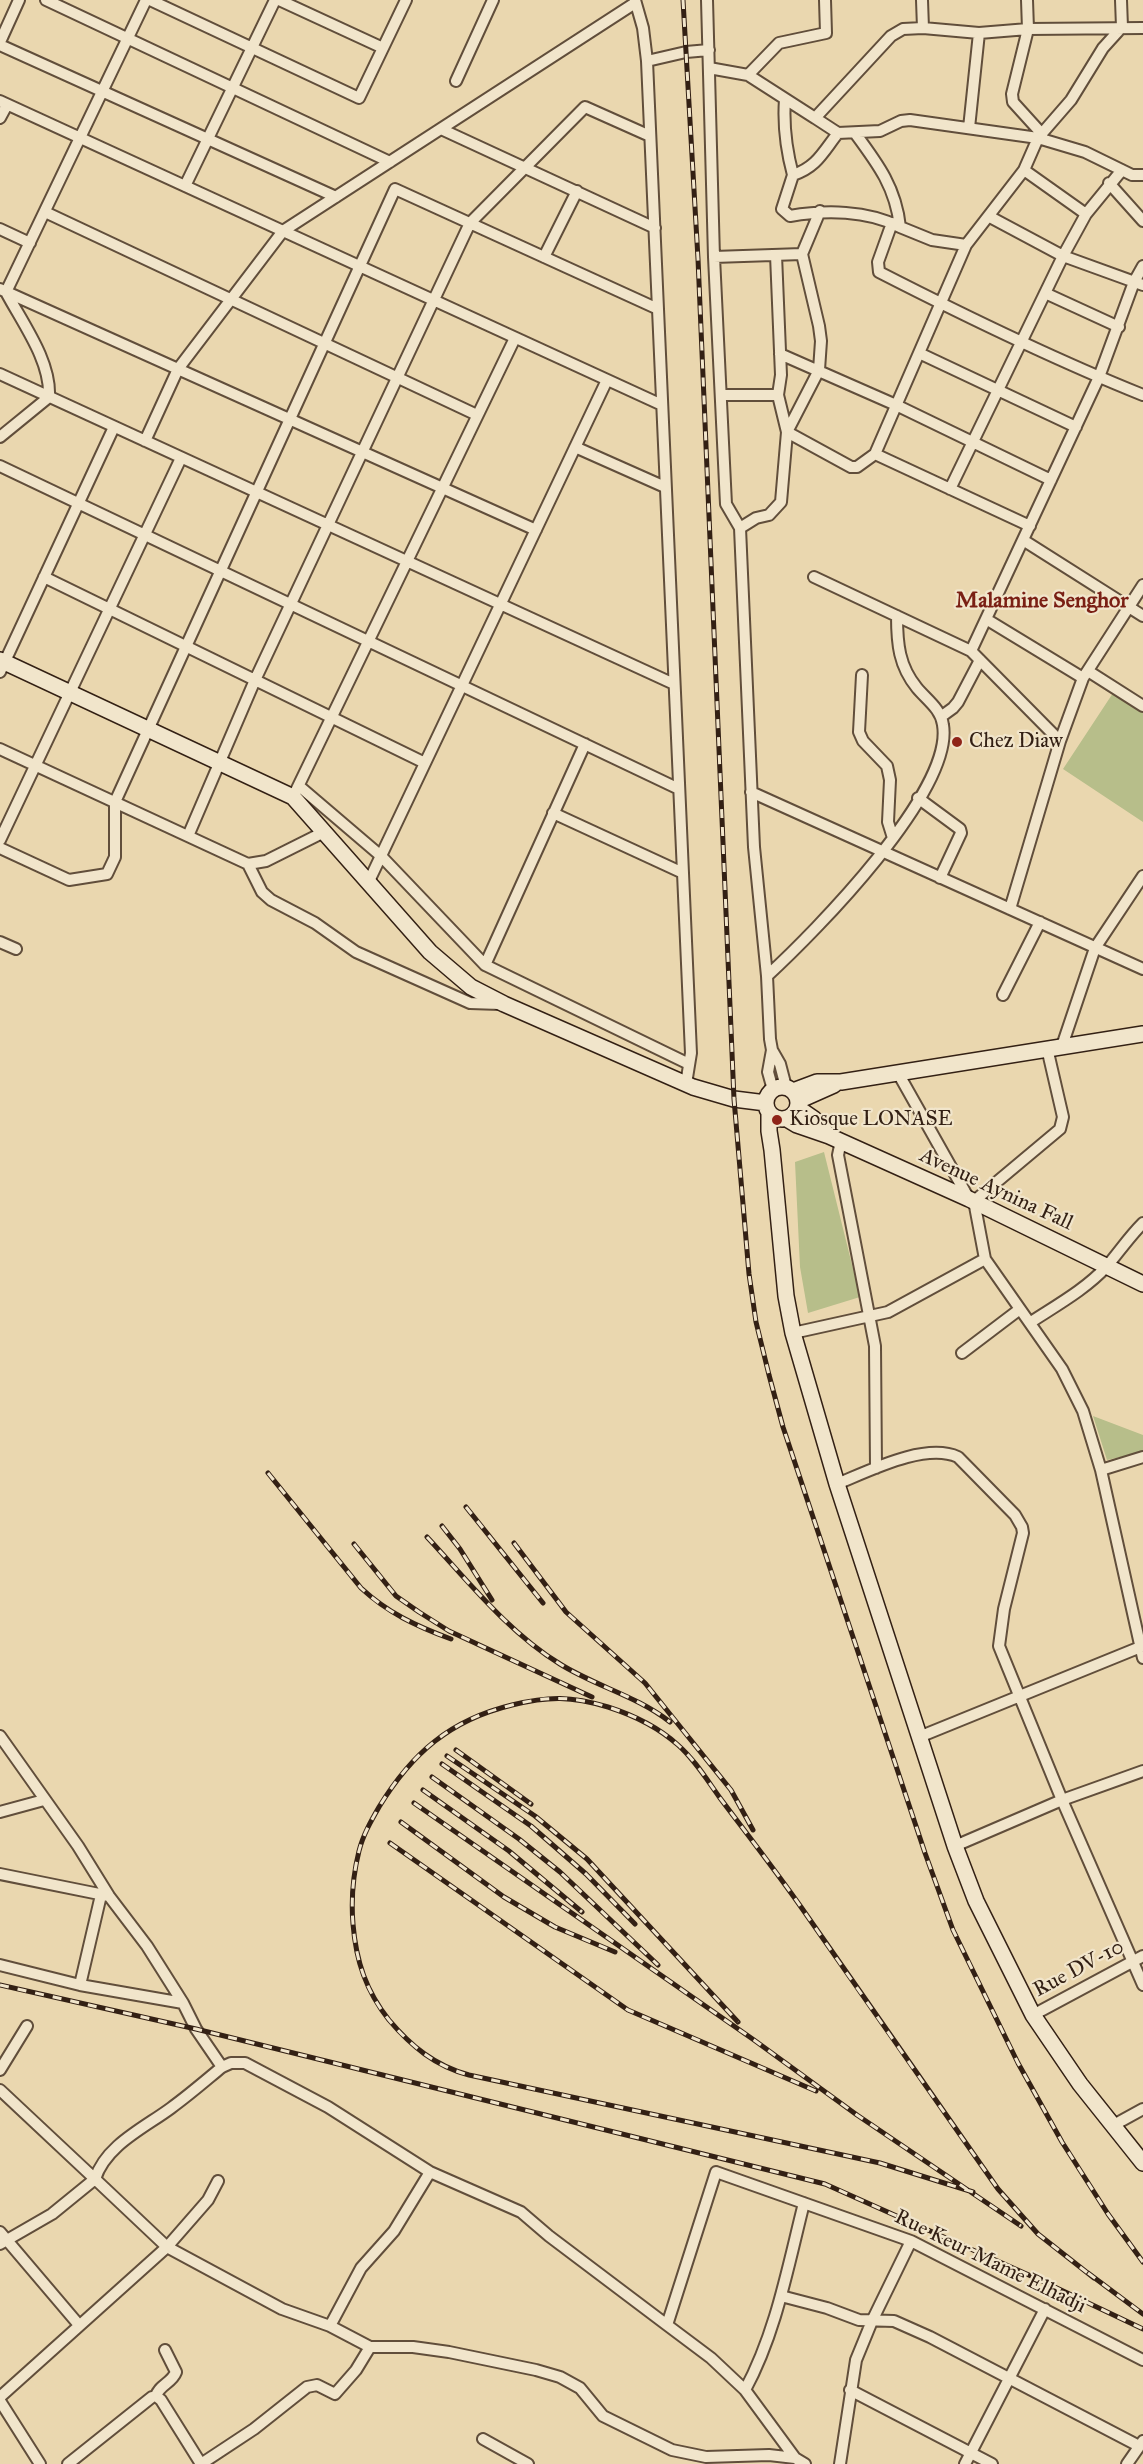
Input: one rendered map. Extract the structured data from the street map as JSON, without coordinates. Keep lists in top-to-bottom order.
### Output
{
  "streets": {
    "street": ["Avenue Aynina Fall", "Rue DV-10", "Rue Keur Mame Elhadji"]
  },
  "districts": ["Malamine Senghor"],
  "places": ["Chez Diaw", "Kiosque LONASE"]
}
